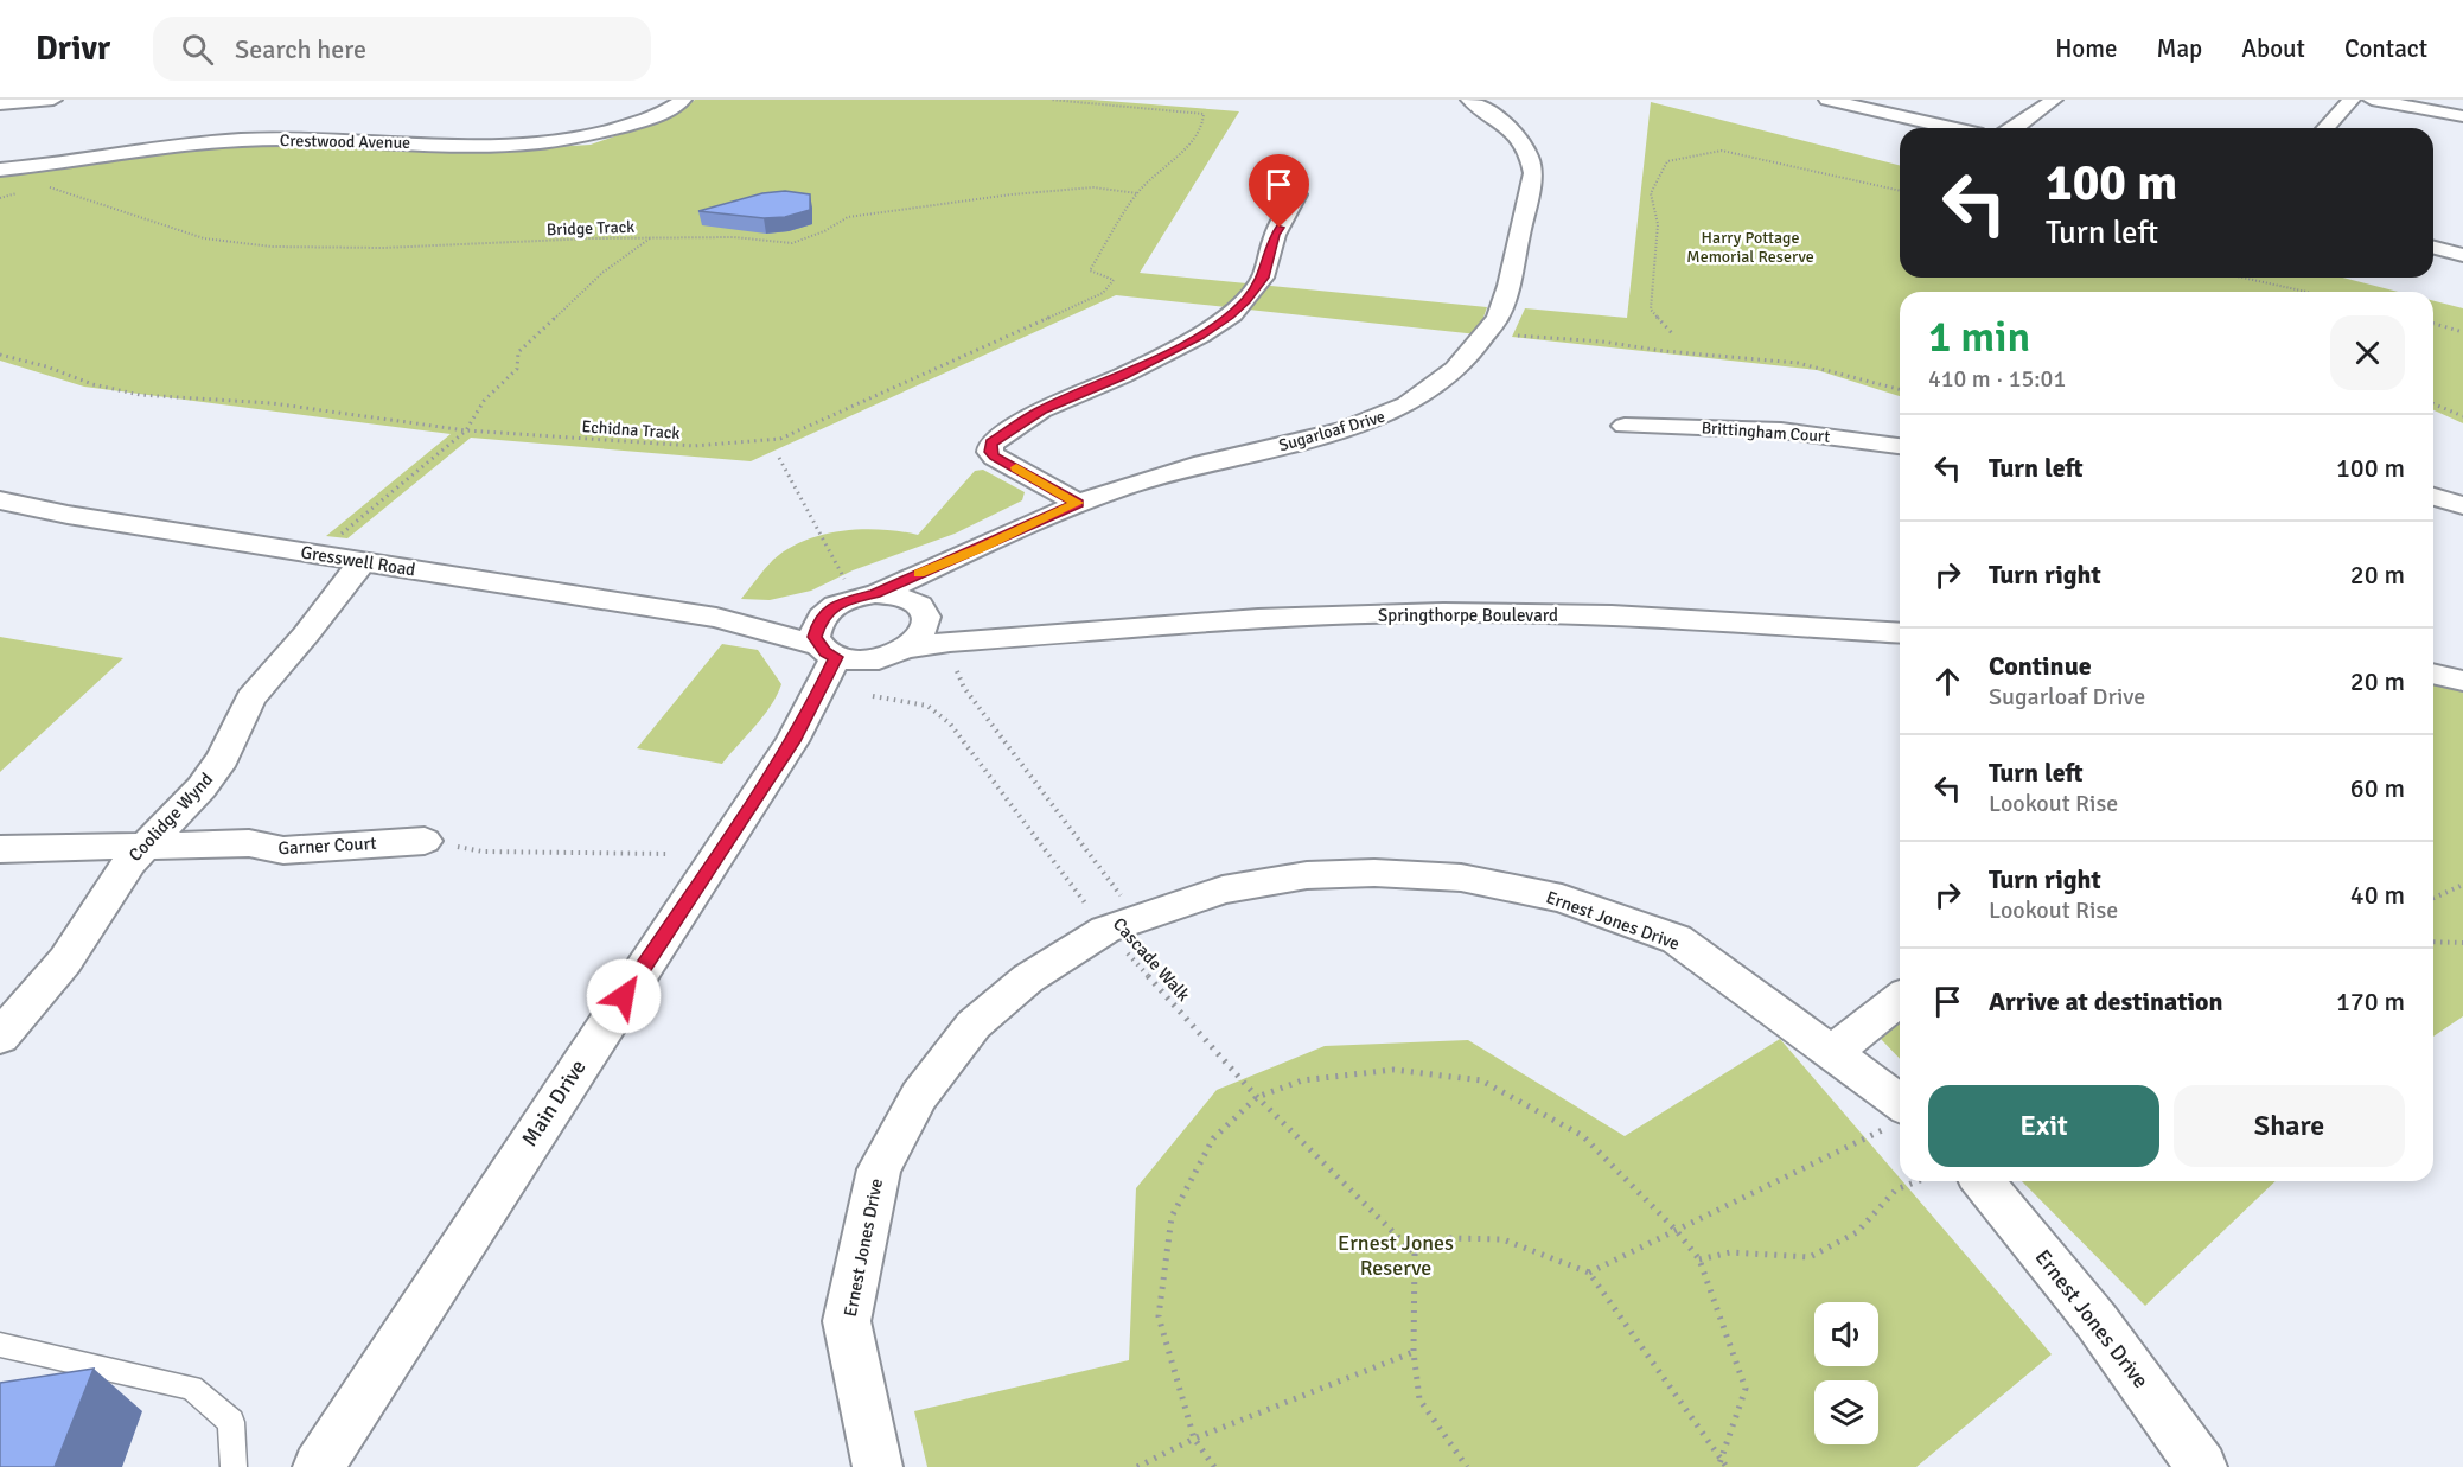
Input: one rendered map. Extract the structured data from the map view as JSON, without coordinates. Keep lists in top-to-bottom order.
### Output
{
  "streets": {
    "street": [
      "Crestwood Avenue",
      "Sugarloaf Drive",
      "Brittingham Court",
      "Gresswell Road",
      "Springthorpe Boulevard",
      "Coolidge Wynd",
      "Garner Court",
      "Ernest Jones Drive",
      "Main Drive"
    ],
    "path": ["Bridge Track", "Echidna Track", "Cascade Walk"]
  },
  "crossings": [
    ["Bridge Track", "Echidna Track"],
    ["Sugarloaf Drive", "Gresswell Road"],
    ["Sugarloaf Drive", "Springthorpe Boulevard"],
    ["Sugarloaf Drive", "Main Drive"],
    ["Gresswell Road", "Springthorpe Boulevard"],
    ["Gresswell Road", "Coolidge Wynd"],
    ["Gresswell Road", "Main Drive"],
    ["Springthorpe Boulevard", "Main Drive"],
    ["Coolidge Wynd", "Garner Court"],
    ["Ernest Jones Drive", "Cascade Walk"]
  ],
  "parks": ["Harry Pottage Memorial Reserve", "Ernest Jones Reserve"],
  "page": {
    "header": "Drivr",
    "search": "Search here",
    "nav": [
      "Home",
      "Map",
      "About",
      "Contact"
    ],
    "turn": ["100 m", "Turn left"],
    "heading": ["1 min", "410 m · 15:01"],
    "list": [
      {
        "name": "Turn left",
        "value": "100 m"
      },
      {
        "name": "Turn right",
        "value": "20 m"
      },
      {
        "name": "Continue",
        "note": "Sugarloaf Drive",
        "value": "20 m"
      },
      {
        "name": "Turn left",
        "note": "Lookout Rise",
        "value": "60 m"
      },
      {
        "name": "Turn right",
        "note": "Lookout Rise",
        "value": "40 m"
      },
      {
        "name": "Arrive at destination",
        "value": "170 m"
      }
    ],
    "buttons": ["Exit", "Share"]
  }
}
